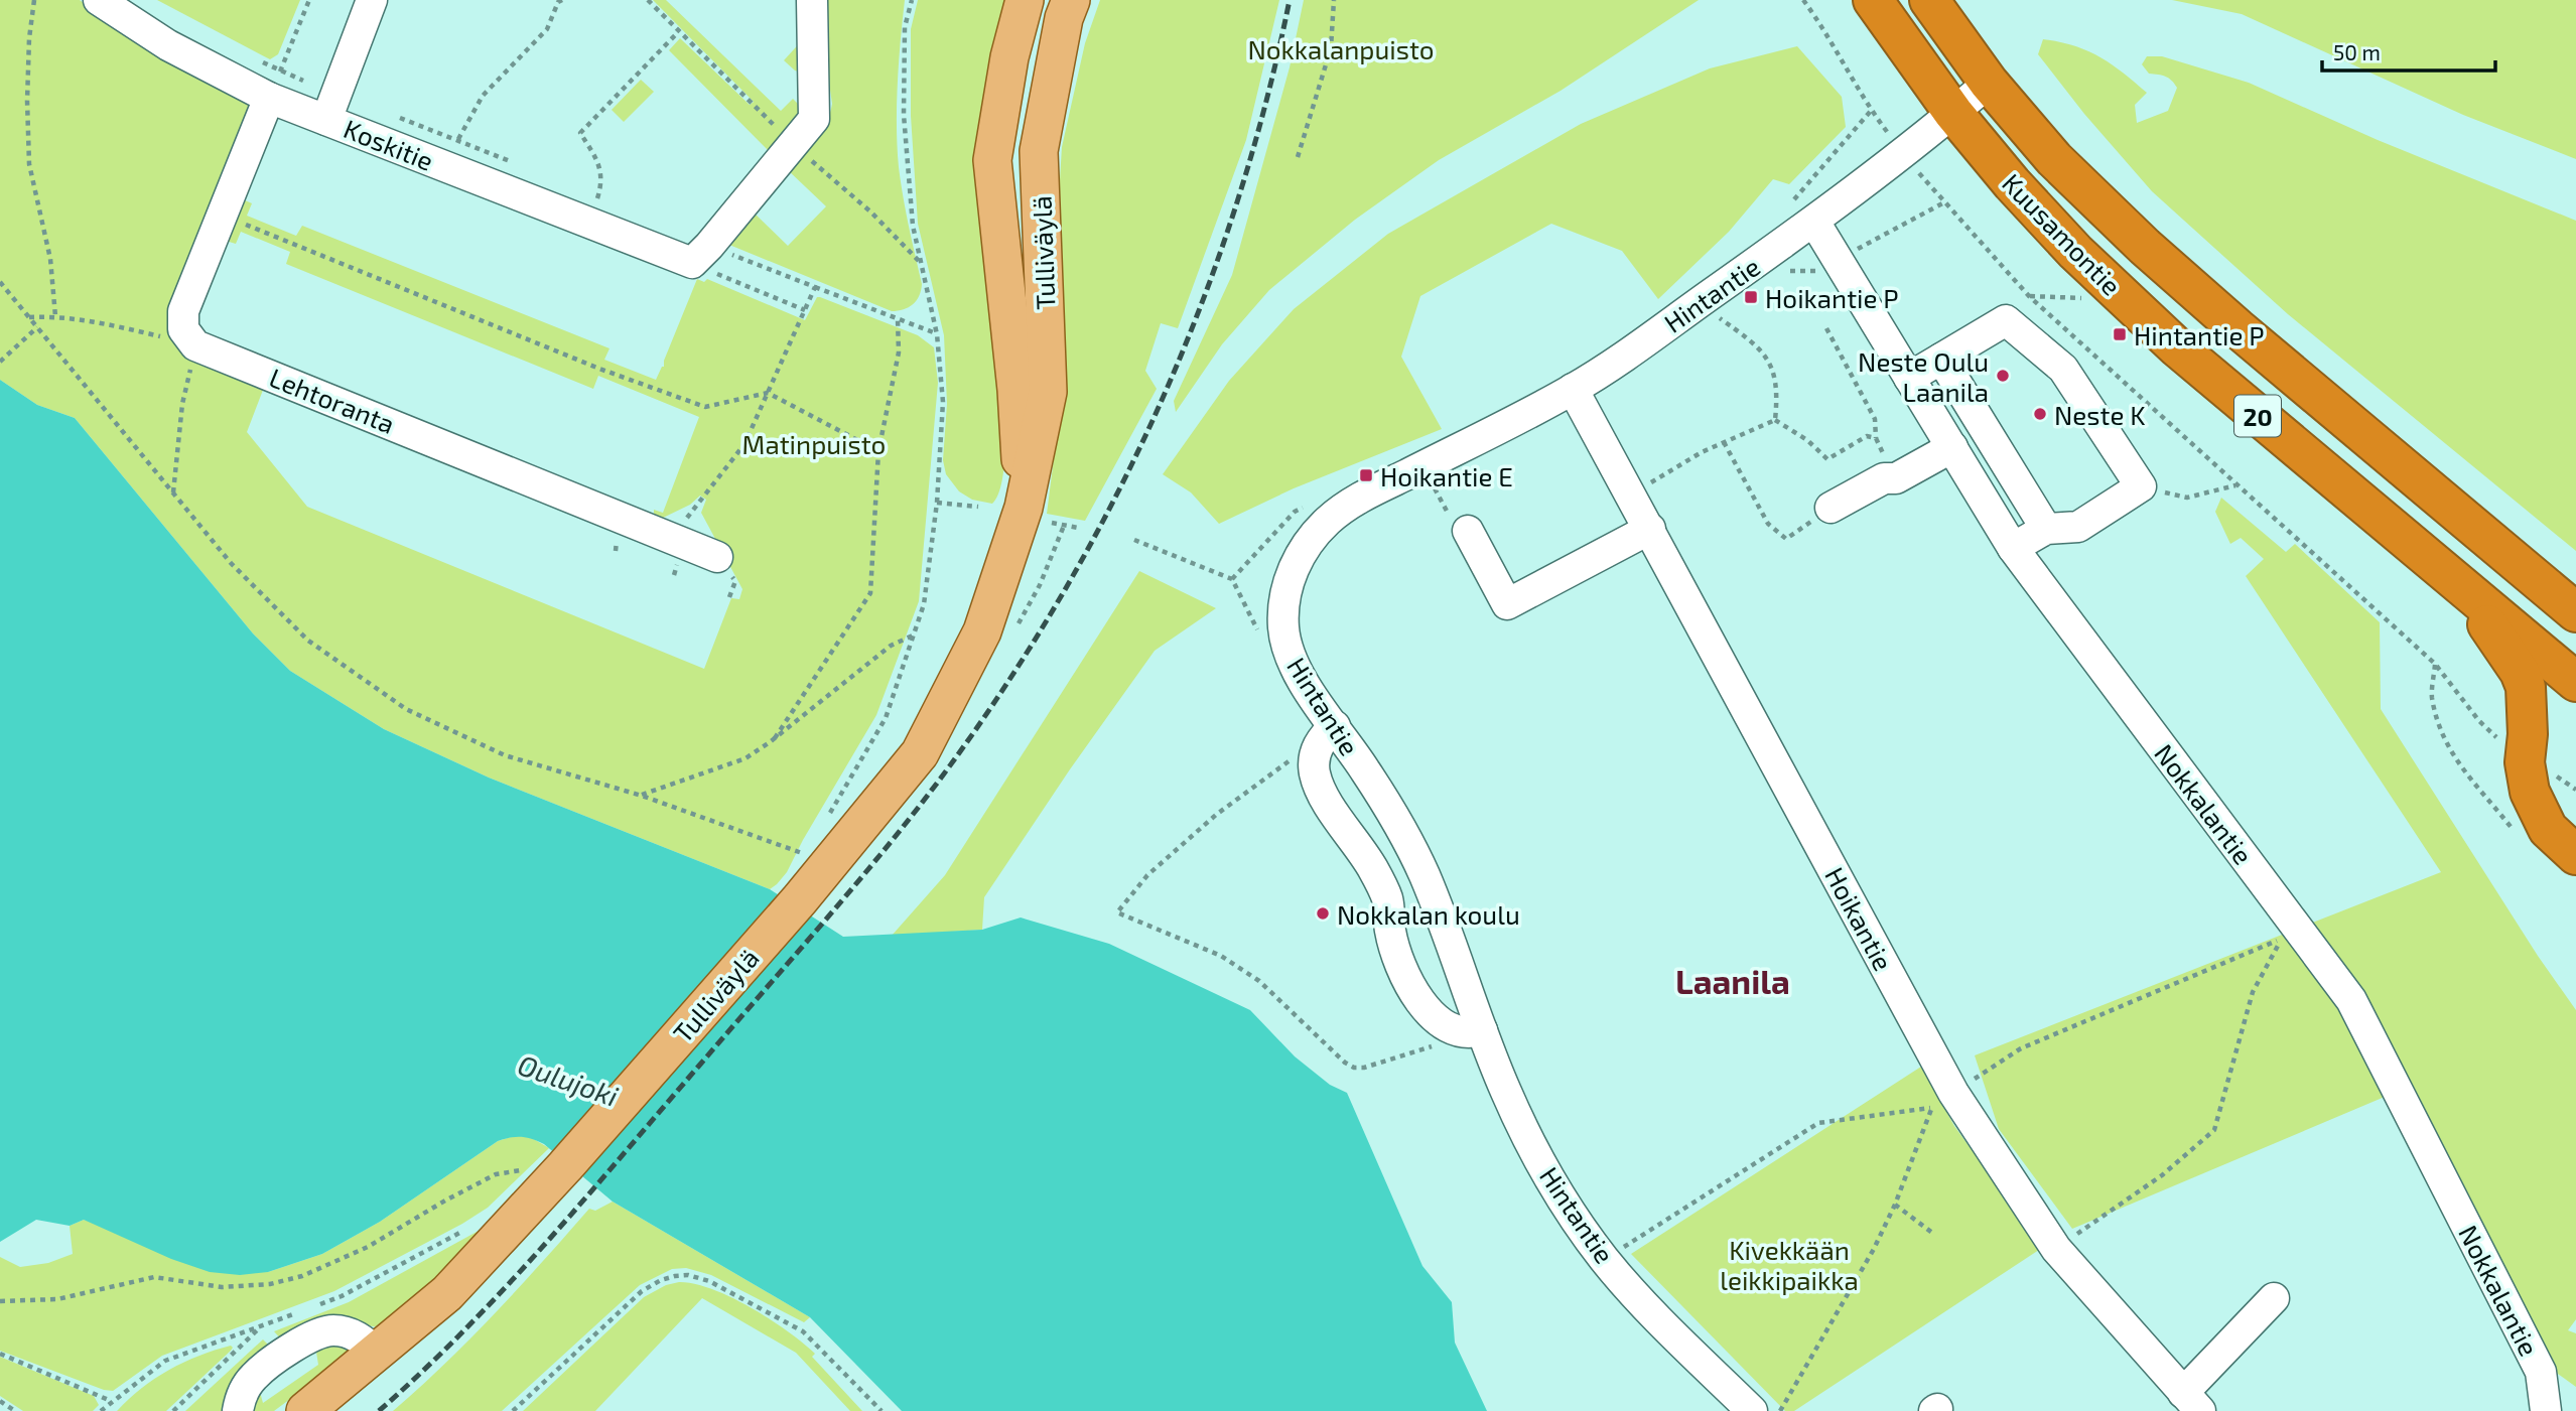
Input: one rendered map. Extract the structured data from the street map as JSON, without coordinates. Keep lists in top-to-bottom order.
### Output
{
  "streets": {
    "highway": ["Kuusamontie", "20"],
    "main road": ["Tulliväylä"],
    "street": [
      "Koskitie",
      "Hintantie",
      "Lehtoranta",
      "Nokkalantie",
      "Hoikantie"
    ]
  },
  "crossings": [
    ["Kuusamontie", "Hintantie"],
    ["Hintantie", "Nokkalantie"],
    ["Hintantie", "Hoikantie"]
  ],
  "districts": ["Laanila"],
  "water": ["Oulujoki"],
  "parks": ["Nokkalanpuisto", "Matinpuisto", "Kivekkään leikkipaikka"],
  "places": {
    "transit": ["Hoikantie P", "Hintantie P", "Hoikantie E"],
    "other": ["Neste Oulu Laanila", "Neste K", "Nokkalan koulu"]
  },
  "scale_bar": "50 m"
}
